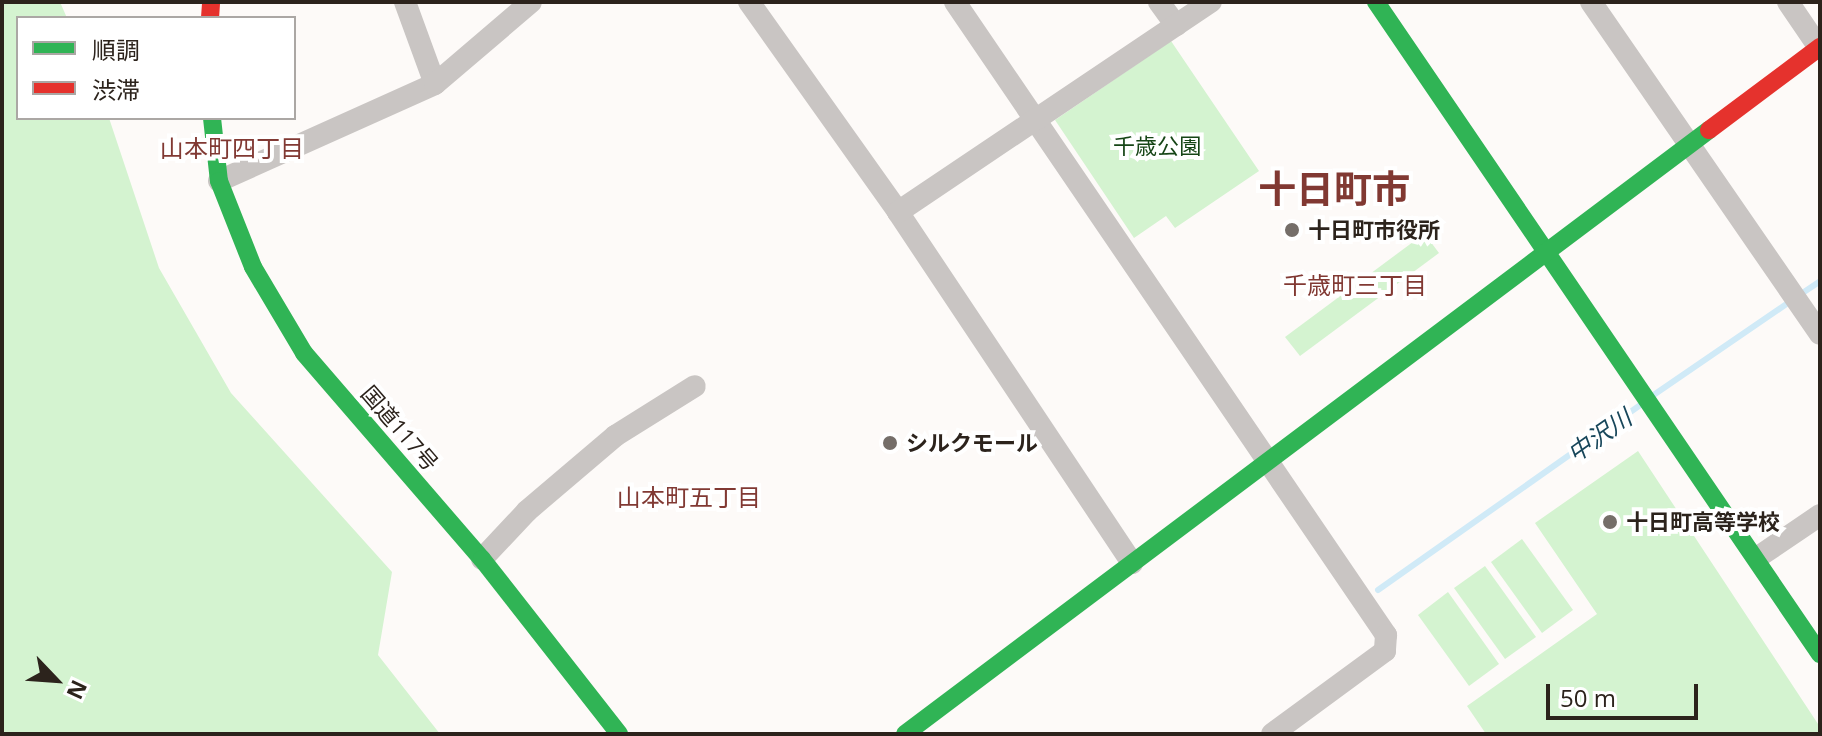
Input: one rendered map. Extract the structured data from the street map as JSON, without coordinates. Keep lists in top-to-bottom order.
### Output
{
  "streets": {
    "main road": ["国道117号"]
  },
  "districts": [
    "山本町四丁目",
    "十日町市",
    "千歳町三丁目",
    "山本町五丁目"
  ],
  "water": ["中沢川"],
  "parks": ["千歳公園"],
  "places": ["十日町市役所", "シルクモール", "十日町高等学校"],
  "legend": ["順調", "渋滞"],
  "scale_bar": "50 m",
  "north": "bottom right"
}
